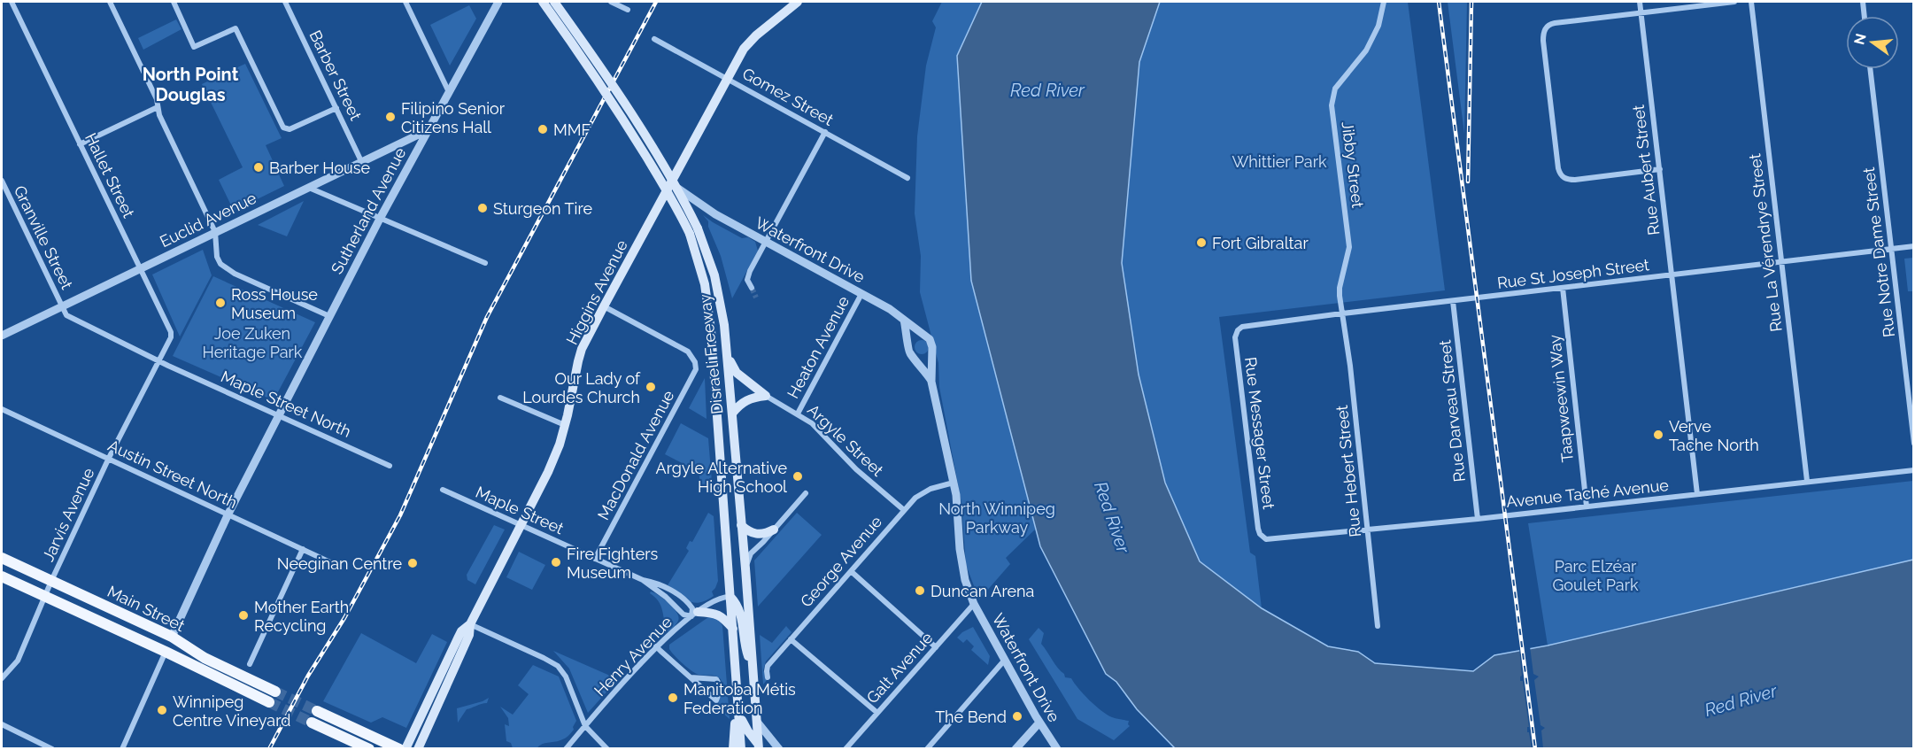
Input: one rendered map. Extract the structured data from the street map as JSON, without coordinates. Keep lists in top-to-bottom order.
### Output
{
  "streets": {
    "main road": ["Higgins Avenue", "Disraeli Freeway", "Main Street"],
    "street": [
      "Barber Street",
      "Gomez Street",
      "Jibby Street",
      "Rue Aubert Street",
      "Hallet Street",
      "Sutherland Avenue",
      "Euclid Avenue",
      "Granville Street",
      "Rue La Vérendrye Street",
      "Waterfront Drive",
      "Rue Notre Dame Street",
      "Rue St Joseph Street",
      "Heaton Avenue",
      "Taapweewin Way",
      "Maple Street North",
      "Rue Darveau Street",
      "Rue Messager Street",
      "Argyle Street",
      "MacDonald Avenue",
      "Rue Hebert Street",
      "Austin Street North",
      "Avenue Taché Avenue",
      "Maple Street",
      "Jarvis Avenue",
      "George Avenue",
      "Henry Avenue",
      "Galt Avenue"
    ]
  },
  "crossings": [
    ["Barber Street", "Euclid Avenue"],
    ["Gomez Street", "Higgins Avenue"],
    ["Jibby Street", "Rue St Joseph Street"],
    ["Jibby Street", "Rue Hebert Street"],
    ["Rue Aubert Street", "Rue St Joseph Street"],
    ["Rue Aubert Street", "Avenue Taché Avenue"],
    ["Hallet Street", "Euclid Avenue"],
    ["Hallet Street", "Maple Street North"],
    ["Hallet Street", "Jarvis Avenue"],
    ["Sutherland Avenue", "Euclid Avenue"],
    ["Sutherland Avenue", "Maple Street North"],
    ["Sutherland Avenue", "Austin Street North"],
    ["Sutherland Avenue", "Main Street"],
    ["Euclid Avenue", "Granville Street"],
    ["Euclid Avenue", "Maple Street North"],
    ["Granville Street", "Maple Street North"],
    ["Rue La Vérendrye Street", "Rue St Joseph Street"],
    ["Rue La Vérendrye Street", "Avenue Taché Avenue"],
    ["Waterfront Drive", "Higgins Avenue"],
    ["Waterfront Drive", "Heaton Avenue"],
    ["Waterfront Drive", "George Avenue"],
    ["Waterfront Drive", "Galt Avenue"],
    ["Rue Notre Dame Street", "Rue St Joseph Street"],
    ["Rue St Joseph Street", "Taapweewin Way"],
    ["Rue St Joseph Street", "Rue Darveau Street"],
    ["Rue St Joseph Street", "Rue Messager Street"],
    ["Rue St Joseph Street", "Rue Hebert Street"],
    ["Higgins Avenue", "MacDonald Avenue"],
    ["Higgins Avenue", "Maple Street"],
    ["Heaton Avenue", "Argyle Street"],
    ["Disraeli Freeway", "Henry Avenue"],
    ["Taapweewin Way", "Avenue Taché Avenue"],
    ["Maple Street North", "Jarvis Avenue"],
    ["Rue Darveau Street", "Avenue Taché Avenue"],
    ["Rue Messager Street", "Avenue Taché Avenue"],
    ["Argyle Street", "George Avenue"],
    ["MacDonald Avenue", "Maple Street"],
    ["Rue Hebert Street", "Avenue Taché Avenue"],
    ["Austin Street North", "Jarvis Avenue"],
    ["Maple Street", "Henry Avenue"],
    ["Jarvis Avenue", "Main Street"]
  ],
  "districts": ["North Point Douglas"],
  "water": ["Red River"],
  "parks": [
    "Whittier Park",
    "Joe Zuken Heritage Park",
    "North Winnipeg Parkway",
    "Parc Elzéar Goulet Park"
  ],
  "places": [
    "Filipino Senior Citizens Hall",
    "MMF",
    "Barber House",
    "Sturgeon Tire",
    "Fort Gibraltar",
    "Ross House Museum",
    "Our Lady of Lourdes Church",
    "Verve Tache North",
    "Argyle Alternative High School",
    "Fire Fighters Museum",
    "Neeginan Centre",
    "Duncan Arena",
    "Mother Earth Recycling",
    "Manitoba Métis Federation",
    "Winnipeg Centre Vineyard",
    "The Bend"
  ],
  "north": "left"
}
